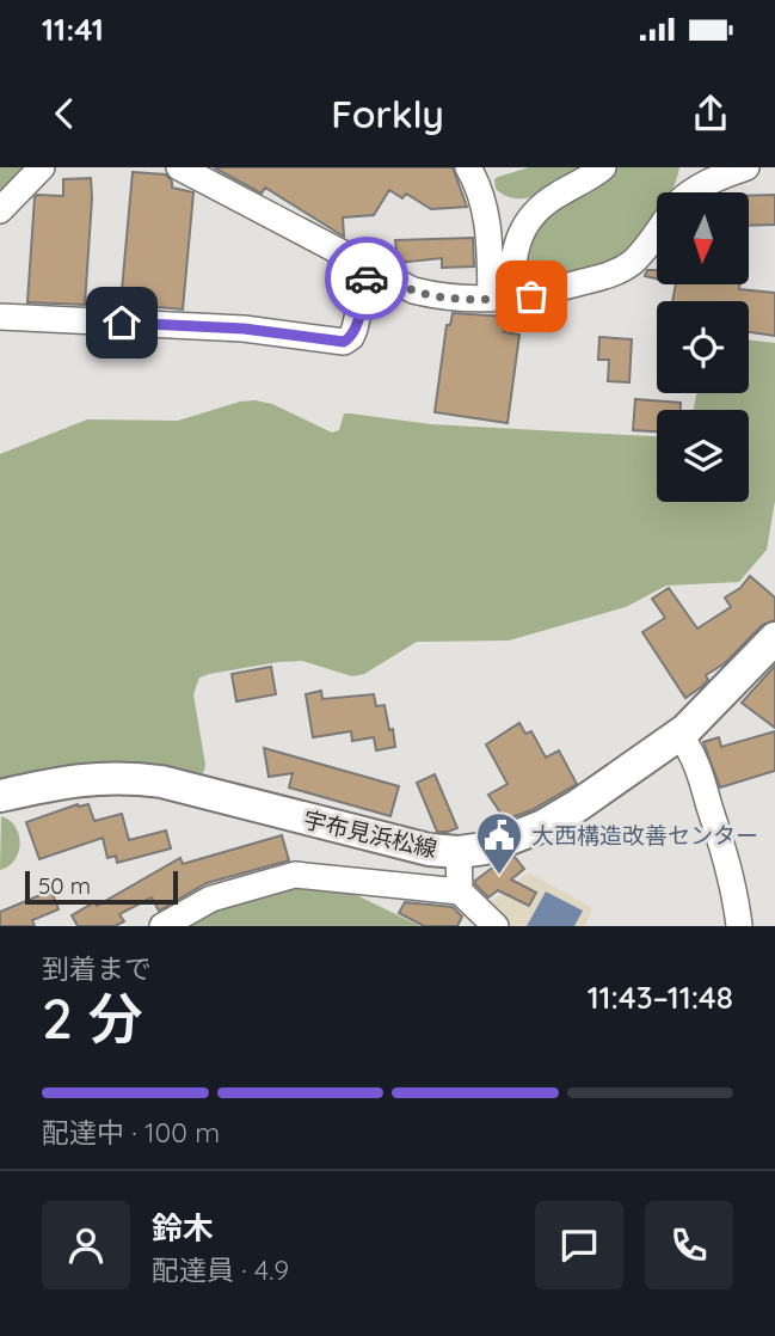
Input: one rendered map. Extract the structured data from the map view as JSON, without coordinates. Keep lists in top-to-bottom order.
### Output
{
  "streets": {
    "main road": ["宇布見浜松線"]
  },
  "places": {
    "public building": ["大西構造改善センター"]
  },
  "scale_bar": "50 m",
  "north": "bottom",
  "page": {
    "status": "11:41",
    "header": "Forkly",
    "scale": "50 m",
    "heading": ["2 分", "到着まで", "11:43–11:48"],
    "panel": ["鈴木", "配達員 · 4.9"],
    "bar": "配達中 · 100 m"
  }
}
